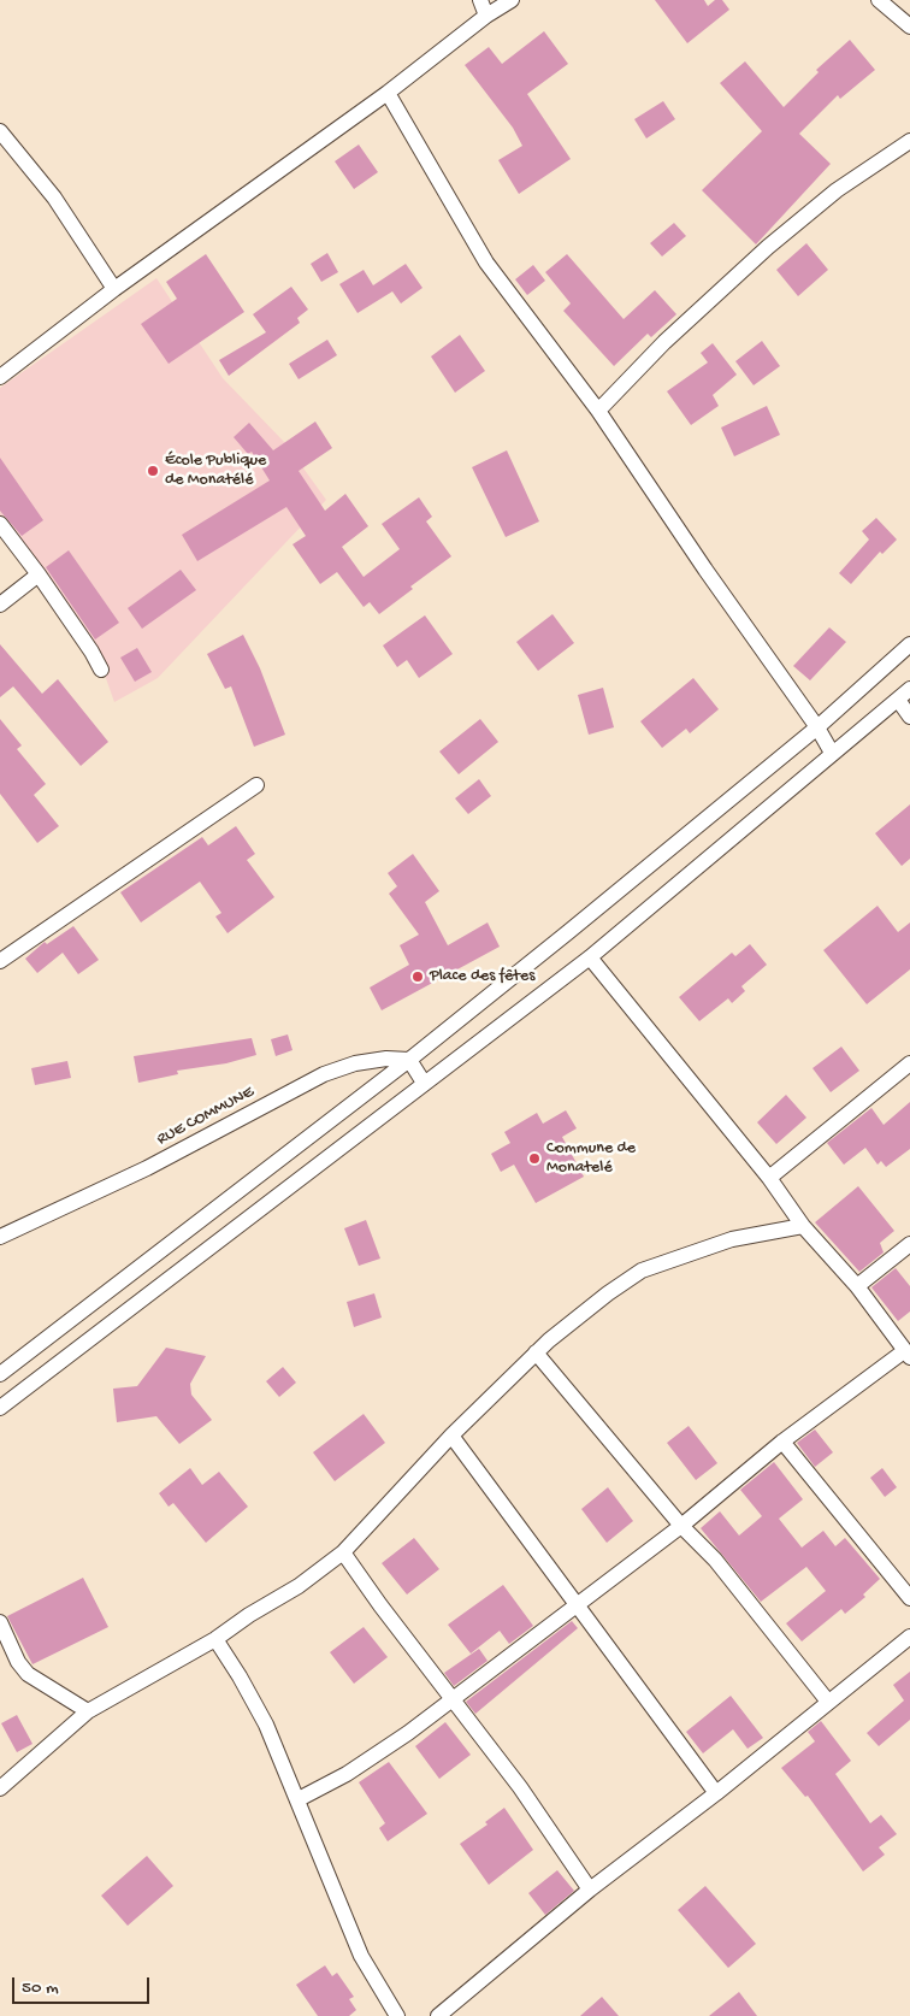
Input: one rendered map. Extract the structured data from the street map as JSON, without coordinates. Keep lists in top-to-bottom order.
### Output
{
  "streets": {
    "street": ["RUE COMMUNE"]
  },
  "places": ["École Publique de Monatélé", "Place des fêtes", "Commune de Monatelé"],
  "scale_bar": "50 m"
}
